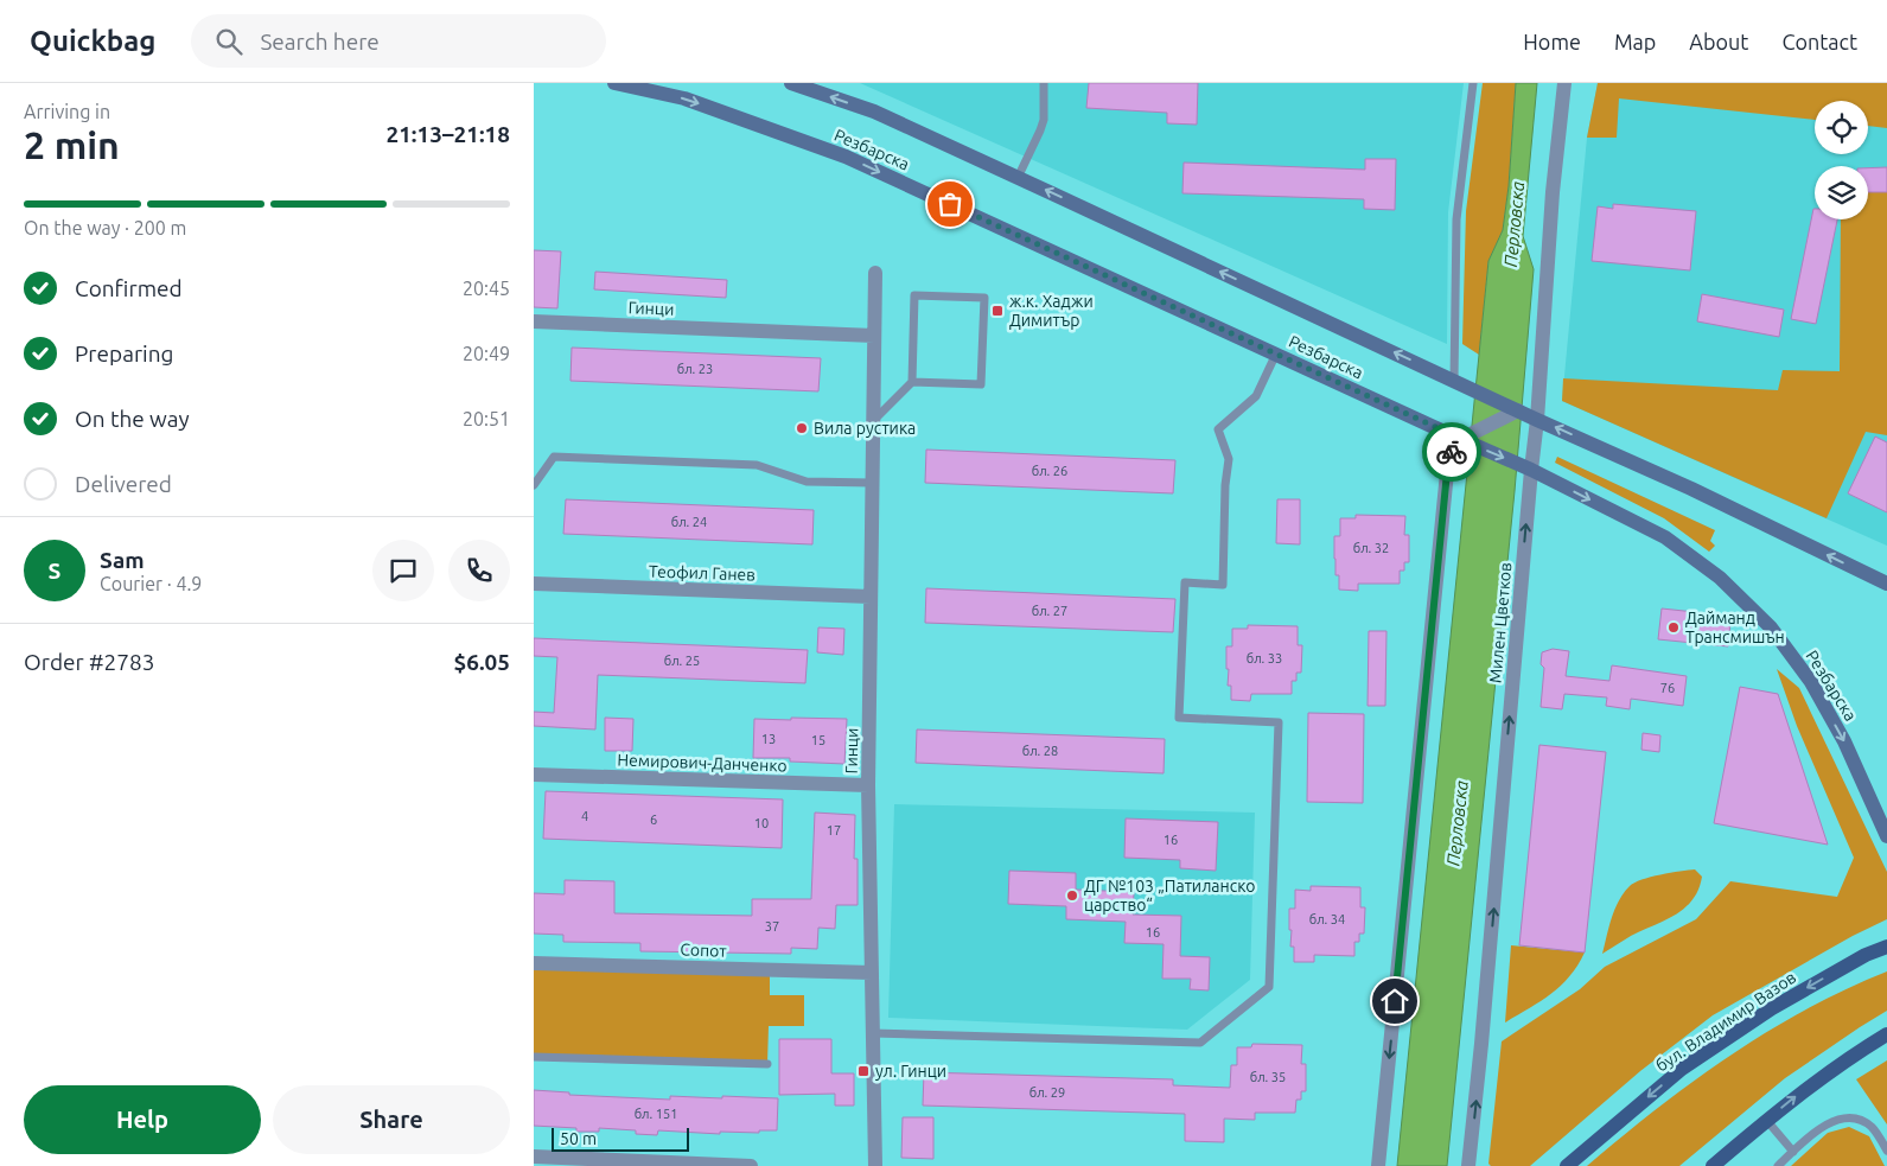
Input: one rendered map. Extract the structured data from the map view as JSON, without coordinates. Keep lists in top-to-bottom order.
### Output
{
  "streets": {
    "main road": ["бул. Владимир Вазов"],
    "street": [
      "Резбарска",
      "Гинци",
      "Теофил Ганев",
      "Милен Цветков",
      "Немирович-Данченко",
      "Сопот"
    ]
  },
  "crossings": [
    ["Резбарска", "Милен Цветков"],
    ["Гинци", "Теофил Ганев"],
    ["Гинци", "Немирович-Данченко"],
    ["Гинци", "Сопот"]
  ],
  "water": ["Перловска"],
  "places": {
    "transit": ["ж.к. Хаджи Димитър", "ул. Гинци"],
    "other": ["Вила рустика", "Дайманд Трансмишън", "ДГ №103 „Патиланско царство“"]
  },
  "house_numbers": [
    "бл. 23",
    "бл. 26",
    "бл. 24",
    "бл. 32",
    "бл. 27",
    "бл. 33",
    "бл. 25",
    "76",
    "13",
    "15",
    "бл. 28",
    "4",
    "6",
    "10",
    "17",
    "16",
    "бл. 34",
    "37",
    "16",
    "бл. 35",
    "бл. 29",
    "бл. 151"
  ],
  "scale_bar": "50 m",
  "page": {
    "header": "Quickbag",
    "search": "Search here",
    "nav": [
      "Home",
      "Map",
      "About",
      "Contact"
    ],
    "heading": ["2 min", "Arriving in", "21:13–21:18"],
    "panel": [
      "Sam",
      "Courier · 4.9",
      "Order #2783",
      "$6.05"
    ],
    "bar": "On the way · 200 m",
    "list": [
      ["Confirmed", "20:45"],
      ["Preparing", "20:49"],
      ["On the way", "20:51"],
      "Delivered"
    ],
    "round": "S",
    "buttons": ["Help", "Share"],
    "scale": "50 m"
  }
}
